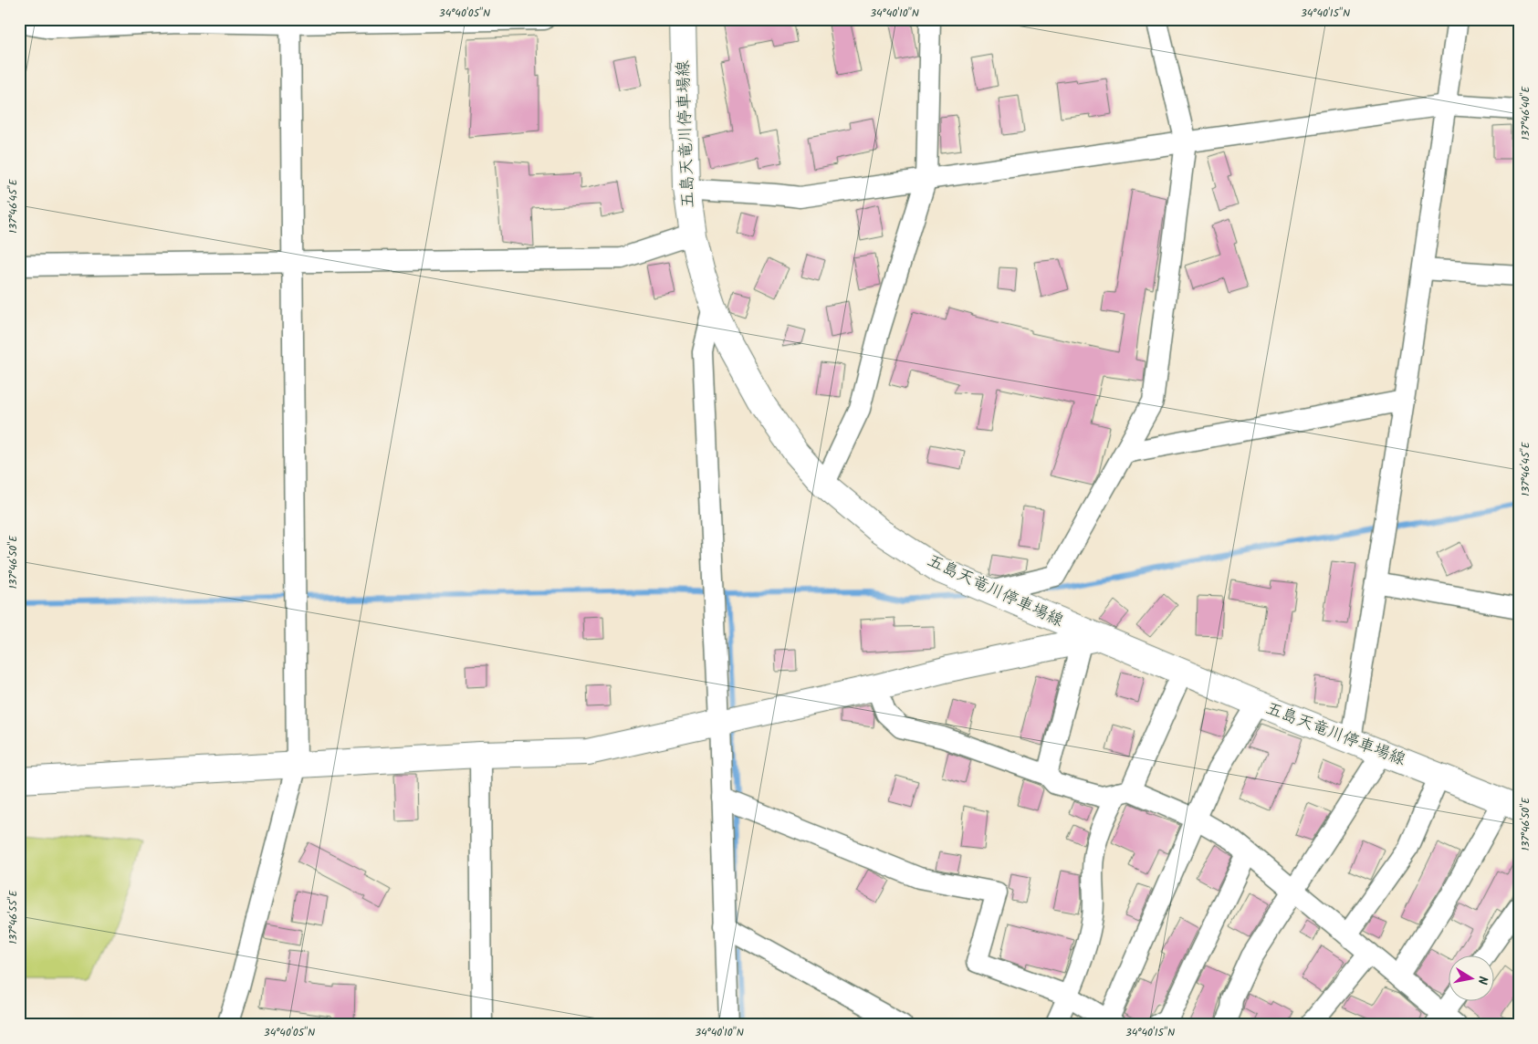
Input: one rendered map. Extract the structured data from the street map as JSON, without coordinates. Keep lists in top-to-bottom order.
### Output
{
  "streets": {
    "main road": ["五島天竜川停車場線"]
  },
  "north": "right",
  "coordinates": [
    "34°40'05\"N",
    "34°40'10\"N",
    "34°40'15\"N",
    "137°46'40\"E",
    "137°46'45\"E",
    "137°46'50\"E",
    "137°46'55\"E"
  ]
}
